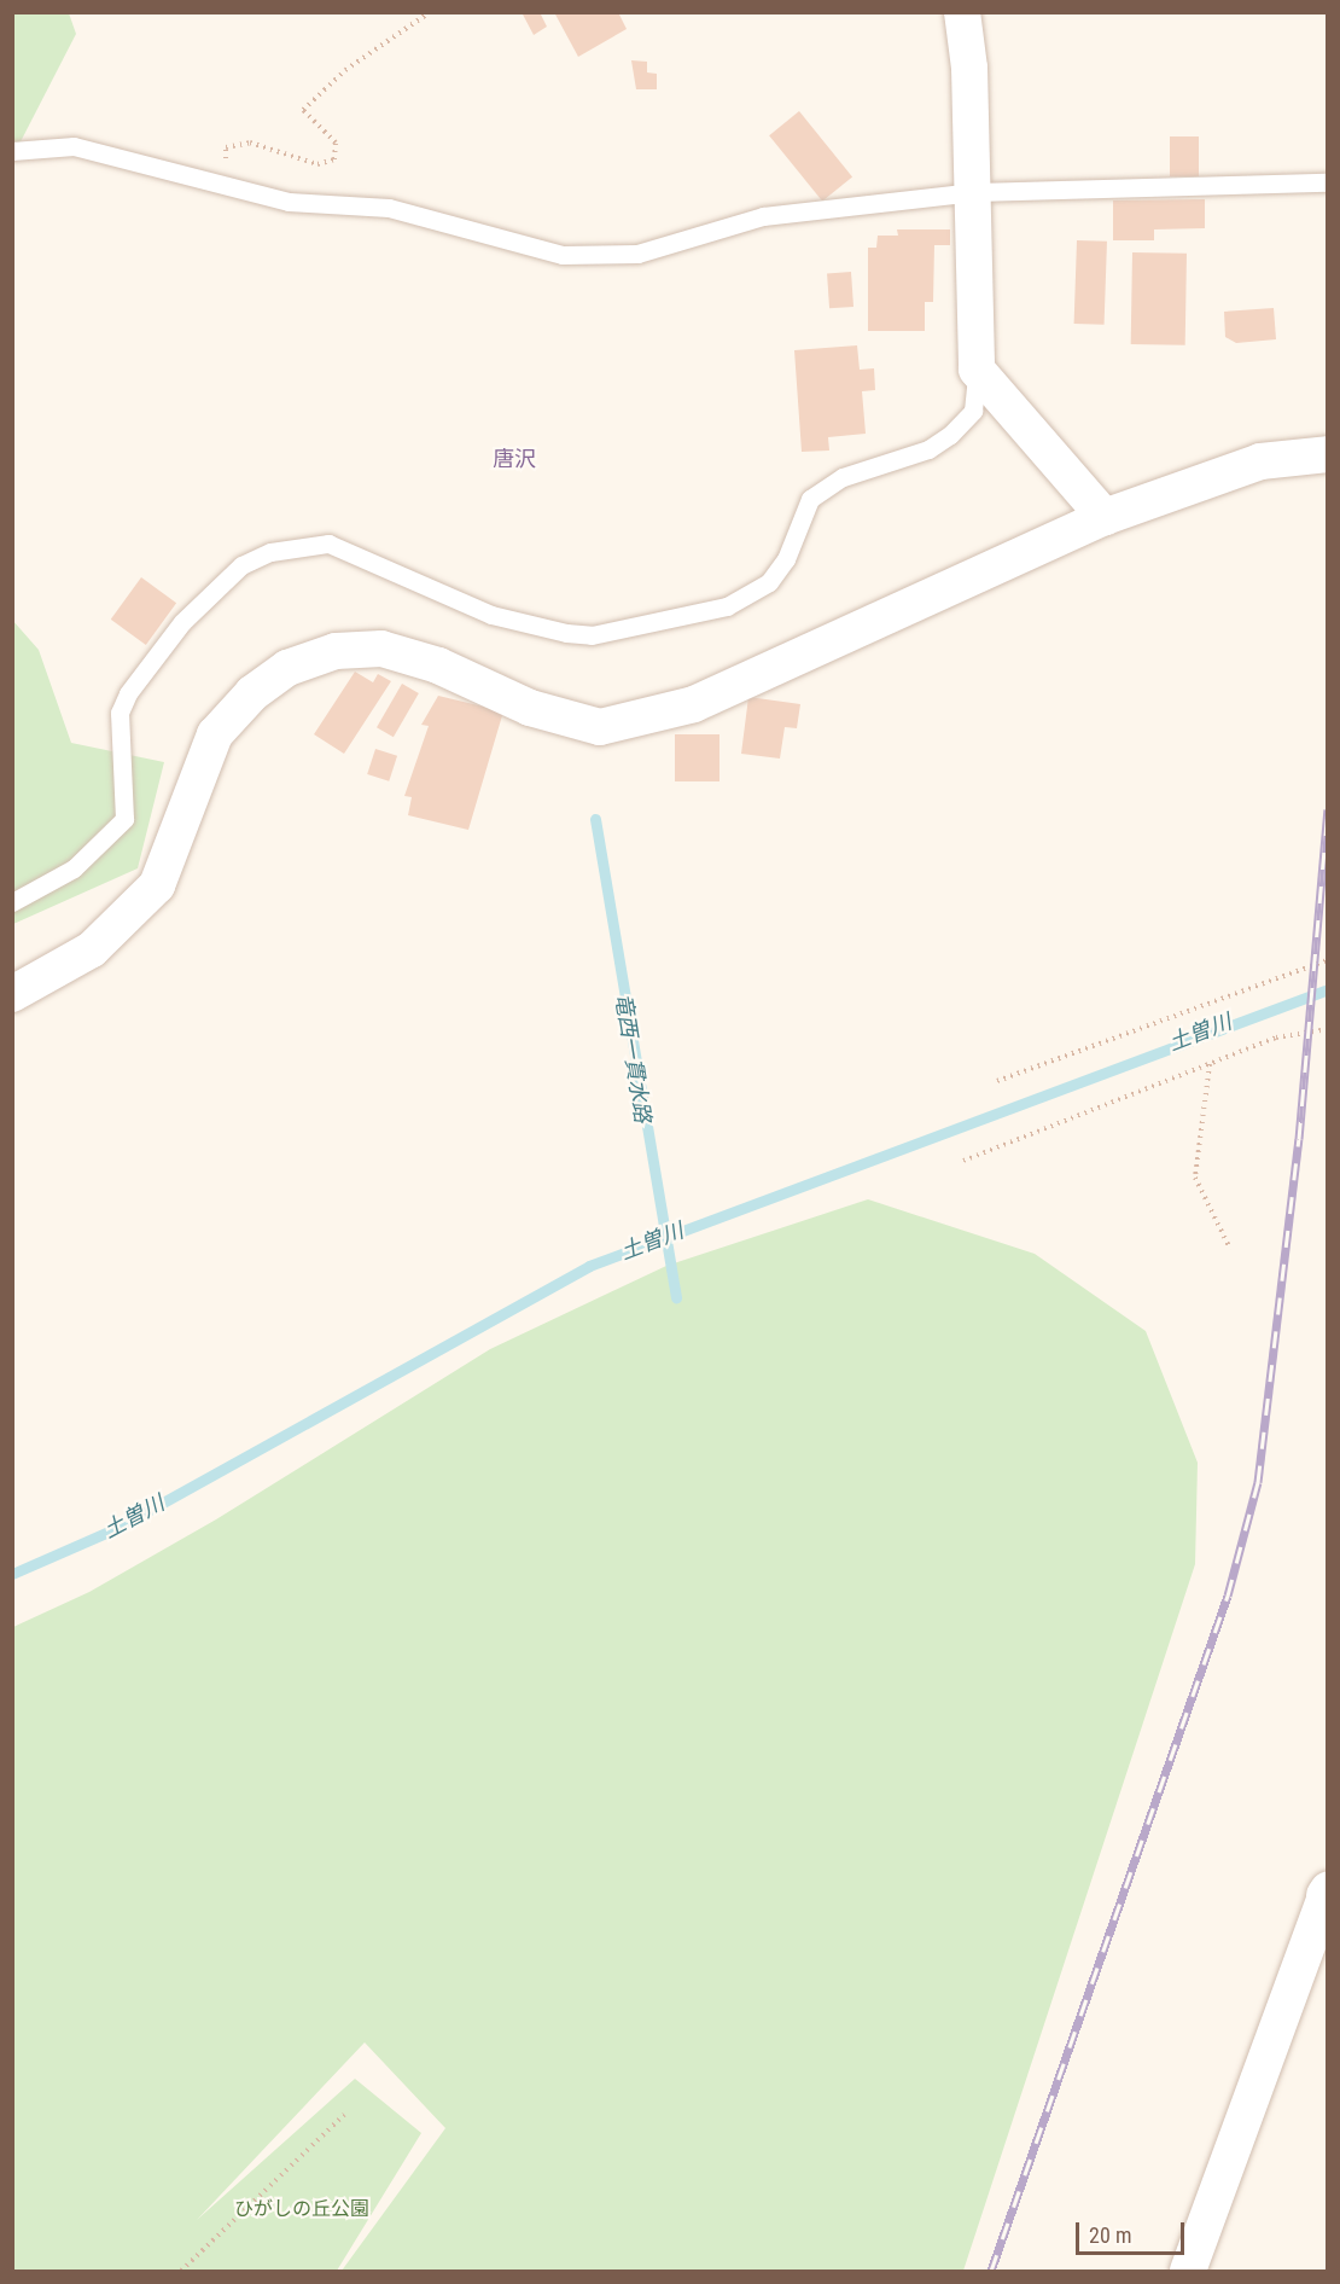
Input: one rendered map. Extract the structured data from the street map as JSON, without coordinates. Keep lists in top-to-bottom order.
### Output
{
  "districts": ["唐沢"],
  "water": ["土曽川", "竜西一貫水路"],
  "parks": ["ひがしの丘公園"],
  "scale_bar": "20 m"
}
